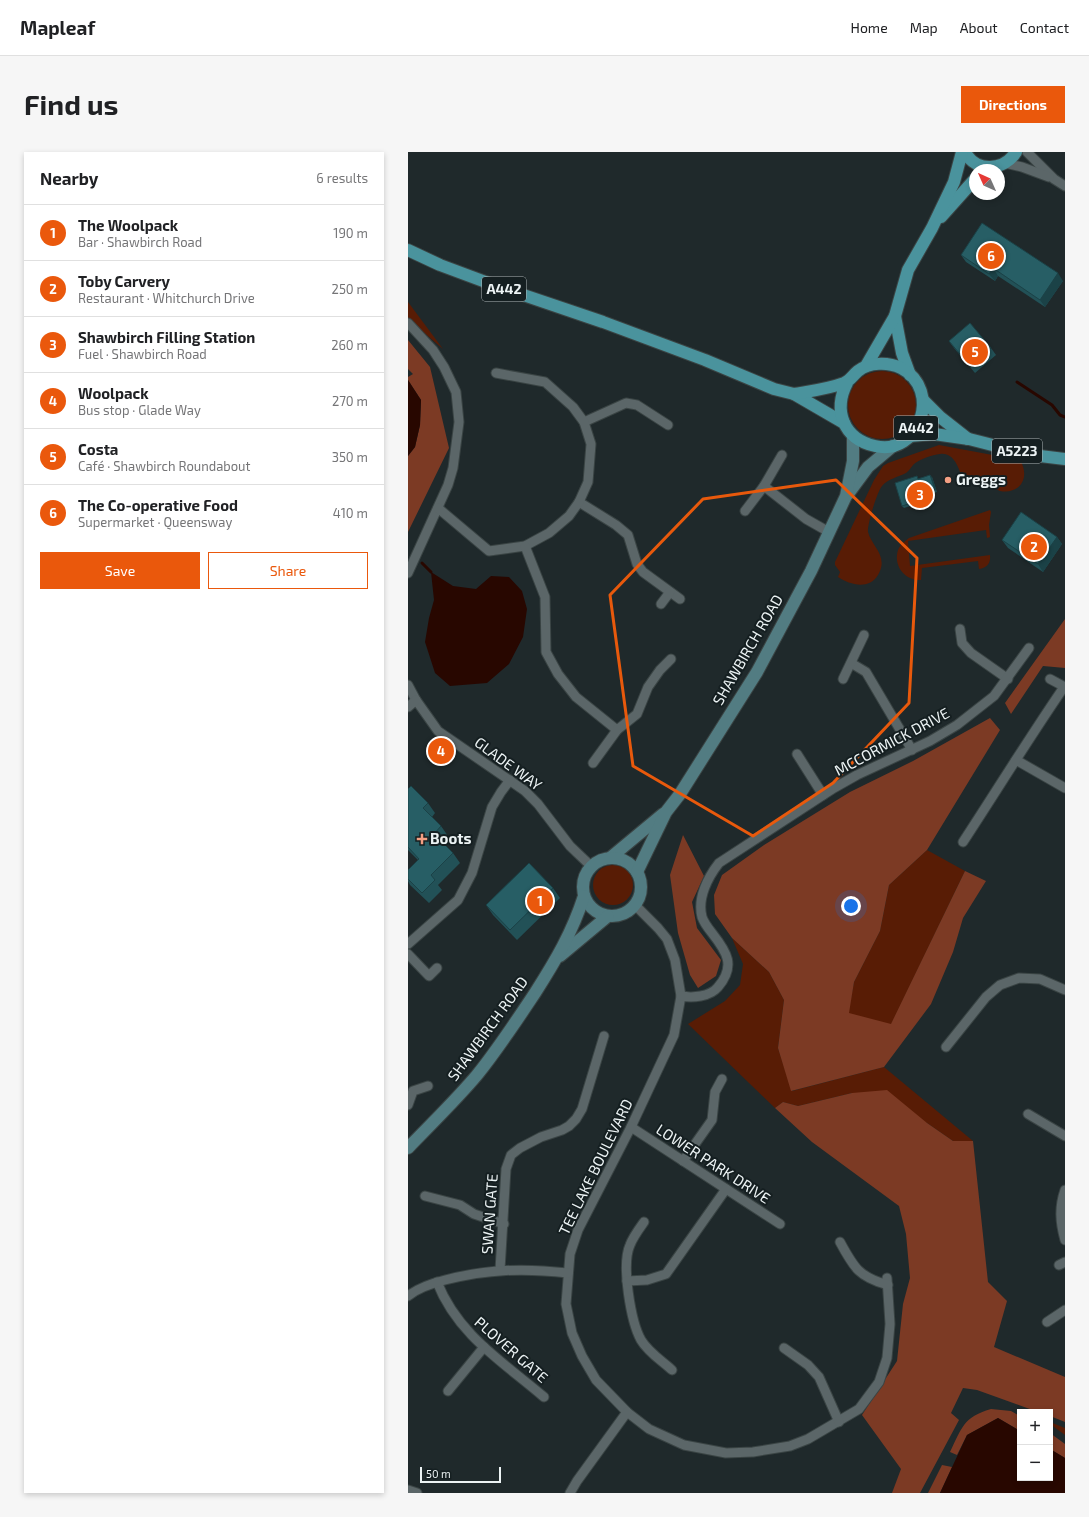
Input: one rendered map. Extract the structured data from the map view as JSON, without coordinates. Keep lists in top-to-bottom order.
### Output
{
  "streets": {
    "main road": ["A442", "A5223", "SHAWBIRCH ROAD"],
    "street": [
      "MCCORMICK DRIVE",
      "GLADE WAY",
      "LOWER PARK DRIVE",
      "TEE LAKE BOULEVARD",
      "SWAN GATE",
      "PLOVER GATE"
    ]
  },
  "crossings": [
    ["A442", "A5223"],
    ["A442", "SHAWBIRCH ROAD"],
    ["A5223", "SHAWBIRCH ROAD"],
    ["SHAWBIRCH ROAD", "GLADE WAY"],
    ["SHAWBIRCH ROAD", "TEE LAKE BOULEVARD"],
    ["MCCORMICK DRIVE", "TEE LAKE BOULEVARD"],
    ["GLADE WAY", "TEE LAKE BOULEVARD"],
    ["LOWER PARK DRIVE", "TEE LAKE BOULEVARD"]
  ],
  "places": {
    "other": ["Greggs"],
    "health": ["Boots"]
  },
  "scale_bar": "50 m",
  "north": "top left",
  "page": {
    "header": "Mapleaf",
    "nav": [
      "Home",
      "Map",
      "About",
      "Contact"
    ],
    "buttons": [
      "Directions",
      ["Save", "Share"]
    ],
    "title": "Find us",
    "heading": ["Nearby", "6 results"],
    "list": [
      {
        "mark": "1",
        "name": "The Woolpack",
        "note": "Bar · Shawbirch Road",
        "value": "190 m"
      },
      {
        "mark": "2",
        "name": "Toby Carvery",
        "note": "Restaurant · Whitchurch Drive",
        "value": "250 m"
      },
      {
        "mark": "3",
        "name": "Shawbirch Filling Station",
        "note": "Fuel · Shawbirch Road",
        "value": "260 m"
      },
      {
        "mark": "4",
        "name": "Woolpack",
        "note": "Bus stop · Glade Way",
        "value": "270 m"
      },
      {
        "mark": "5",
        "name": "Costa",
        "note": "Café · Shawbirch Roundabout",
        "value": "350 m"
      },
      {
        "mark": "6",
        "name": "The Co-operative Food",
        "note": "Supermarket · Queensway",
        "value": "410 m"
      }
    ],
    "pins": [
      "6",
      "5",
      "3",
      "2",
      "4",
      "1"
    ],
    "map_buttons": ["+", "−"],
    "scale": "50 m"
  }
}
